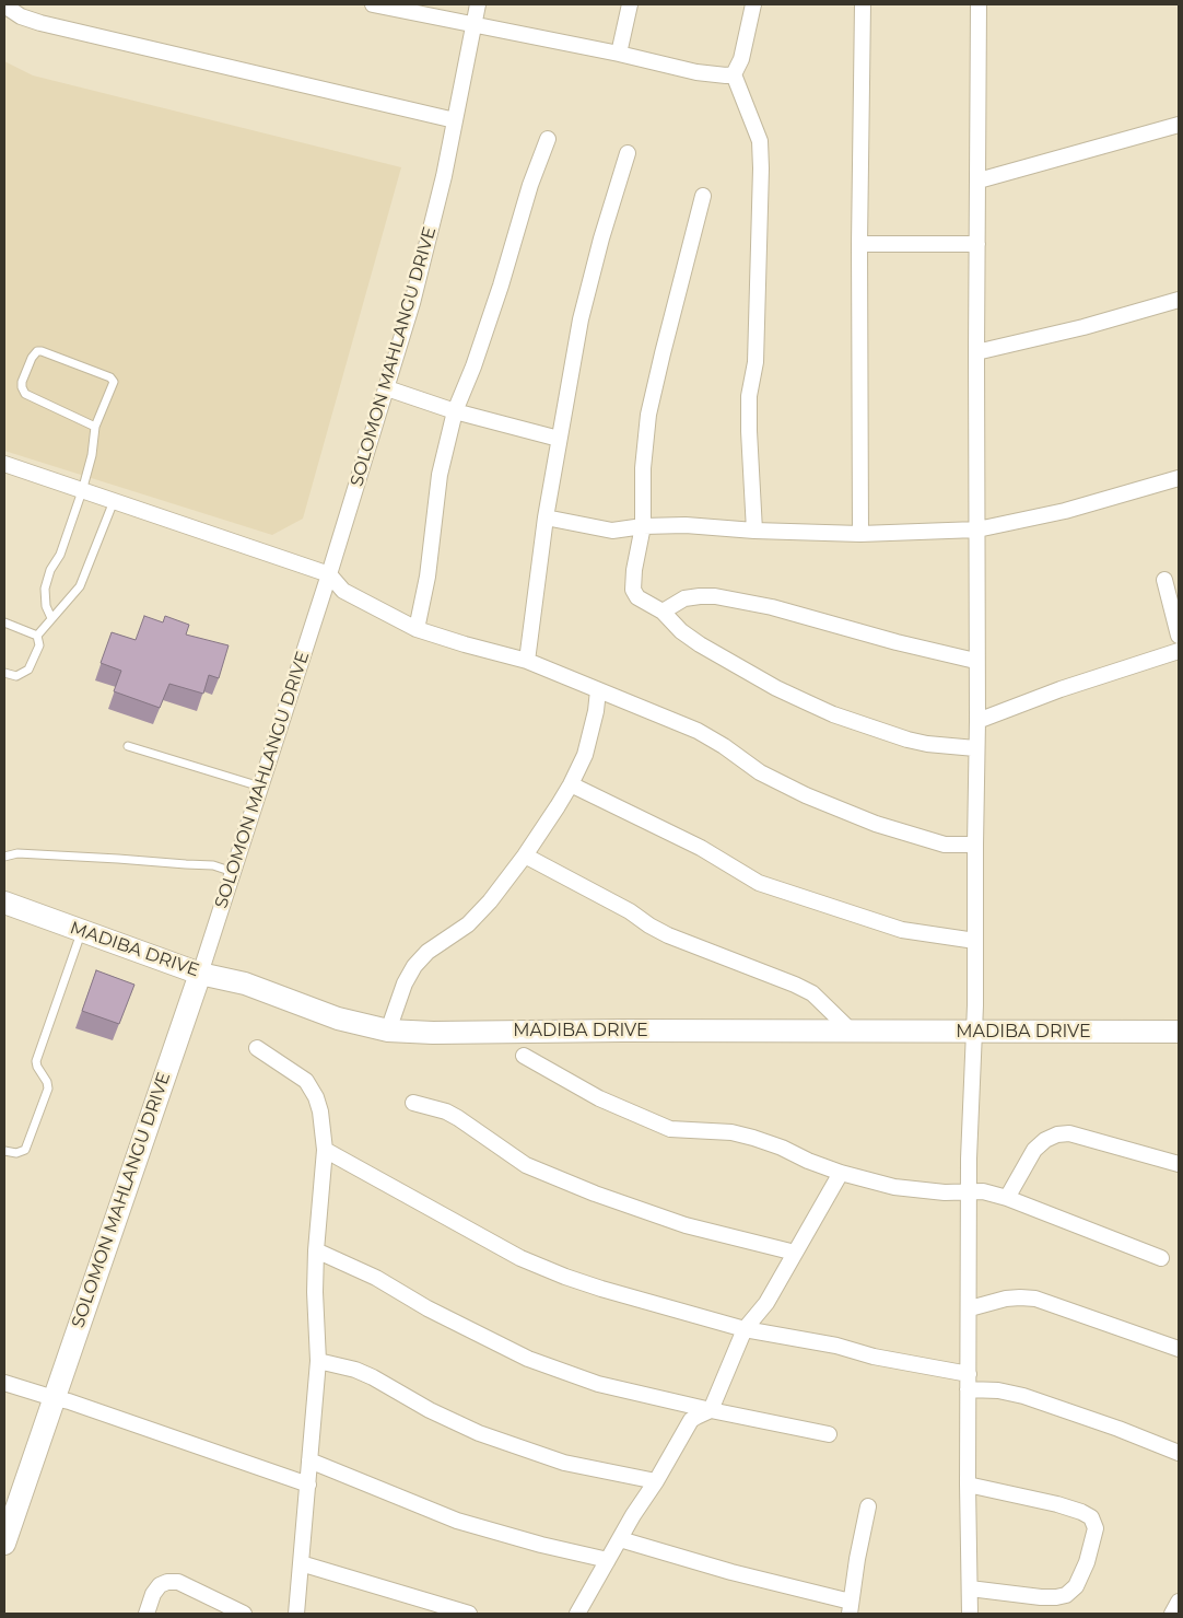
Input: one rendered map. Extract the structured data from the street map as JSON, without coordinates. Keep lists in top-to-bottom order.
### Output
{
  "streets": {
    "street": ["SOLOMON MAHLANGU DRIVE", "MADIBA DRIVE"]
  },
  "crossings": [
    ["SOLOMON MAHLANGU DRIVE", "MADIBA DRIVE"]
  ]
}
